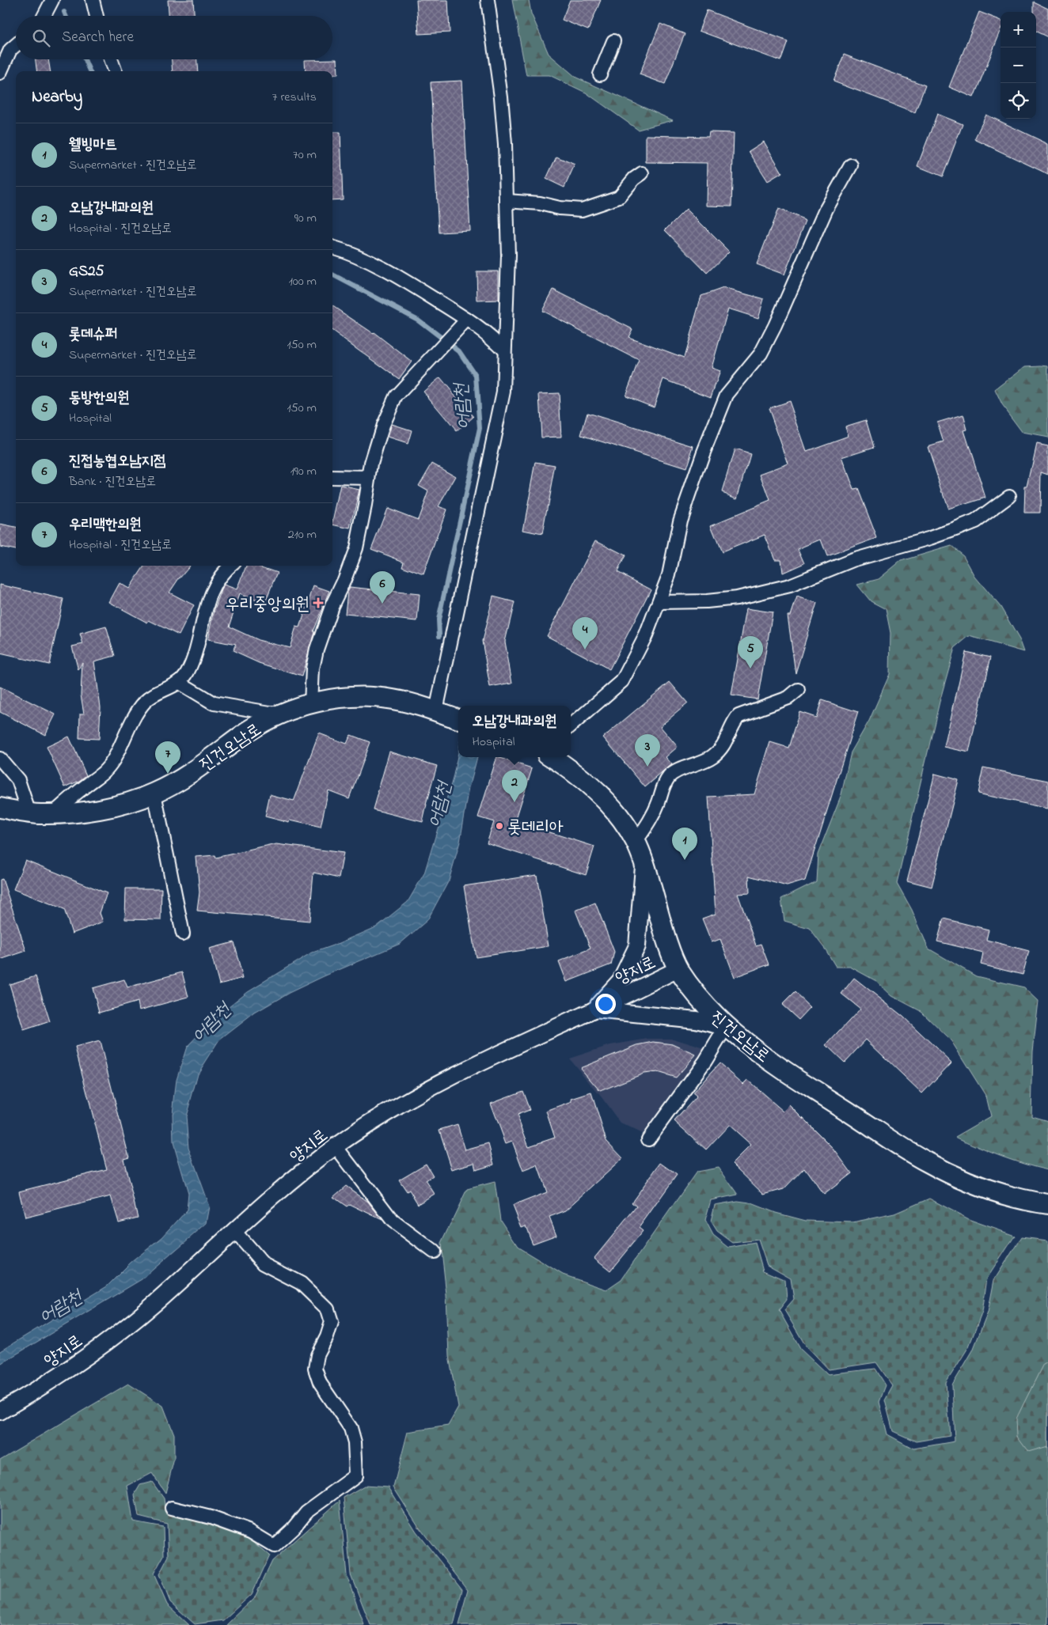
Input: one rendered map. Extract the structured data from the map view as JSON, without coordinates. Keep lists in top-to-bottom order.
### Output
{
  "streets": {
    "main road": ["진건오남로"],
    "street": ["양지로"]
  },
  "crossings": [
    ["진건오남로", "양지로"]
  ],
  "water": ["어람천"],
  "places": {
    "health": ["우리중앙의원"],
    "other": ["롯데리아"]
  },
  "page": {
    "map_buttons": ["+", "−"],
    "search": "Search here",
    "heading": ["Nearby", "7 results"],
    "list": [
      {
        "mark": "1",
        "name": "웰빙마트",
        "note": "Supermarket · 진건오남로",
        "value": "70 m"
      },
      {
        "mark": "2",
        "name": "오남강내과의원",
        "note": "Hospital · 진건오남로",
        "value": "90 m"
      },
      {
        "mark": "3",
        "name": "GS25",
        "note": "Supermarket · 진건오남로",
        "value": "100 m"
      },
      {
        "mark": "4",
        "name": "롯데슈퍼",
        "note": "Supermarket · 진건오남로",
        "value": "150 m"
      },
      {
        "mark": "5",
        "name": "동방한의원",
        "note": "Hospital",
        "value": "150 m"
      },
      {
        "mark": "6",
        "name": "진접농협오남지점",
        "note": "Bank · 진건오남로",
        "value": "190 m"
      },
      {
        "mark": "7",
        "name": "우리맥한의원",
        "note": "Hospital · 진건오남로",
        "value": "210 m"
      }
    ],
    "pins": [
      "6",
      "4",
      "5",
      "3",
      "7",
      "2",
      "1"
    ],
    "popup": ["오남강내과의원", "Hospital"]
  }
}
